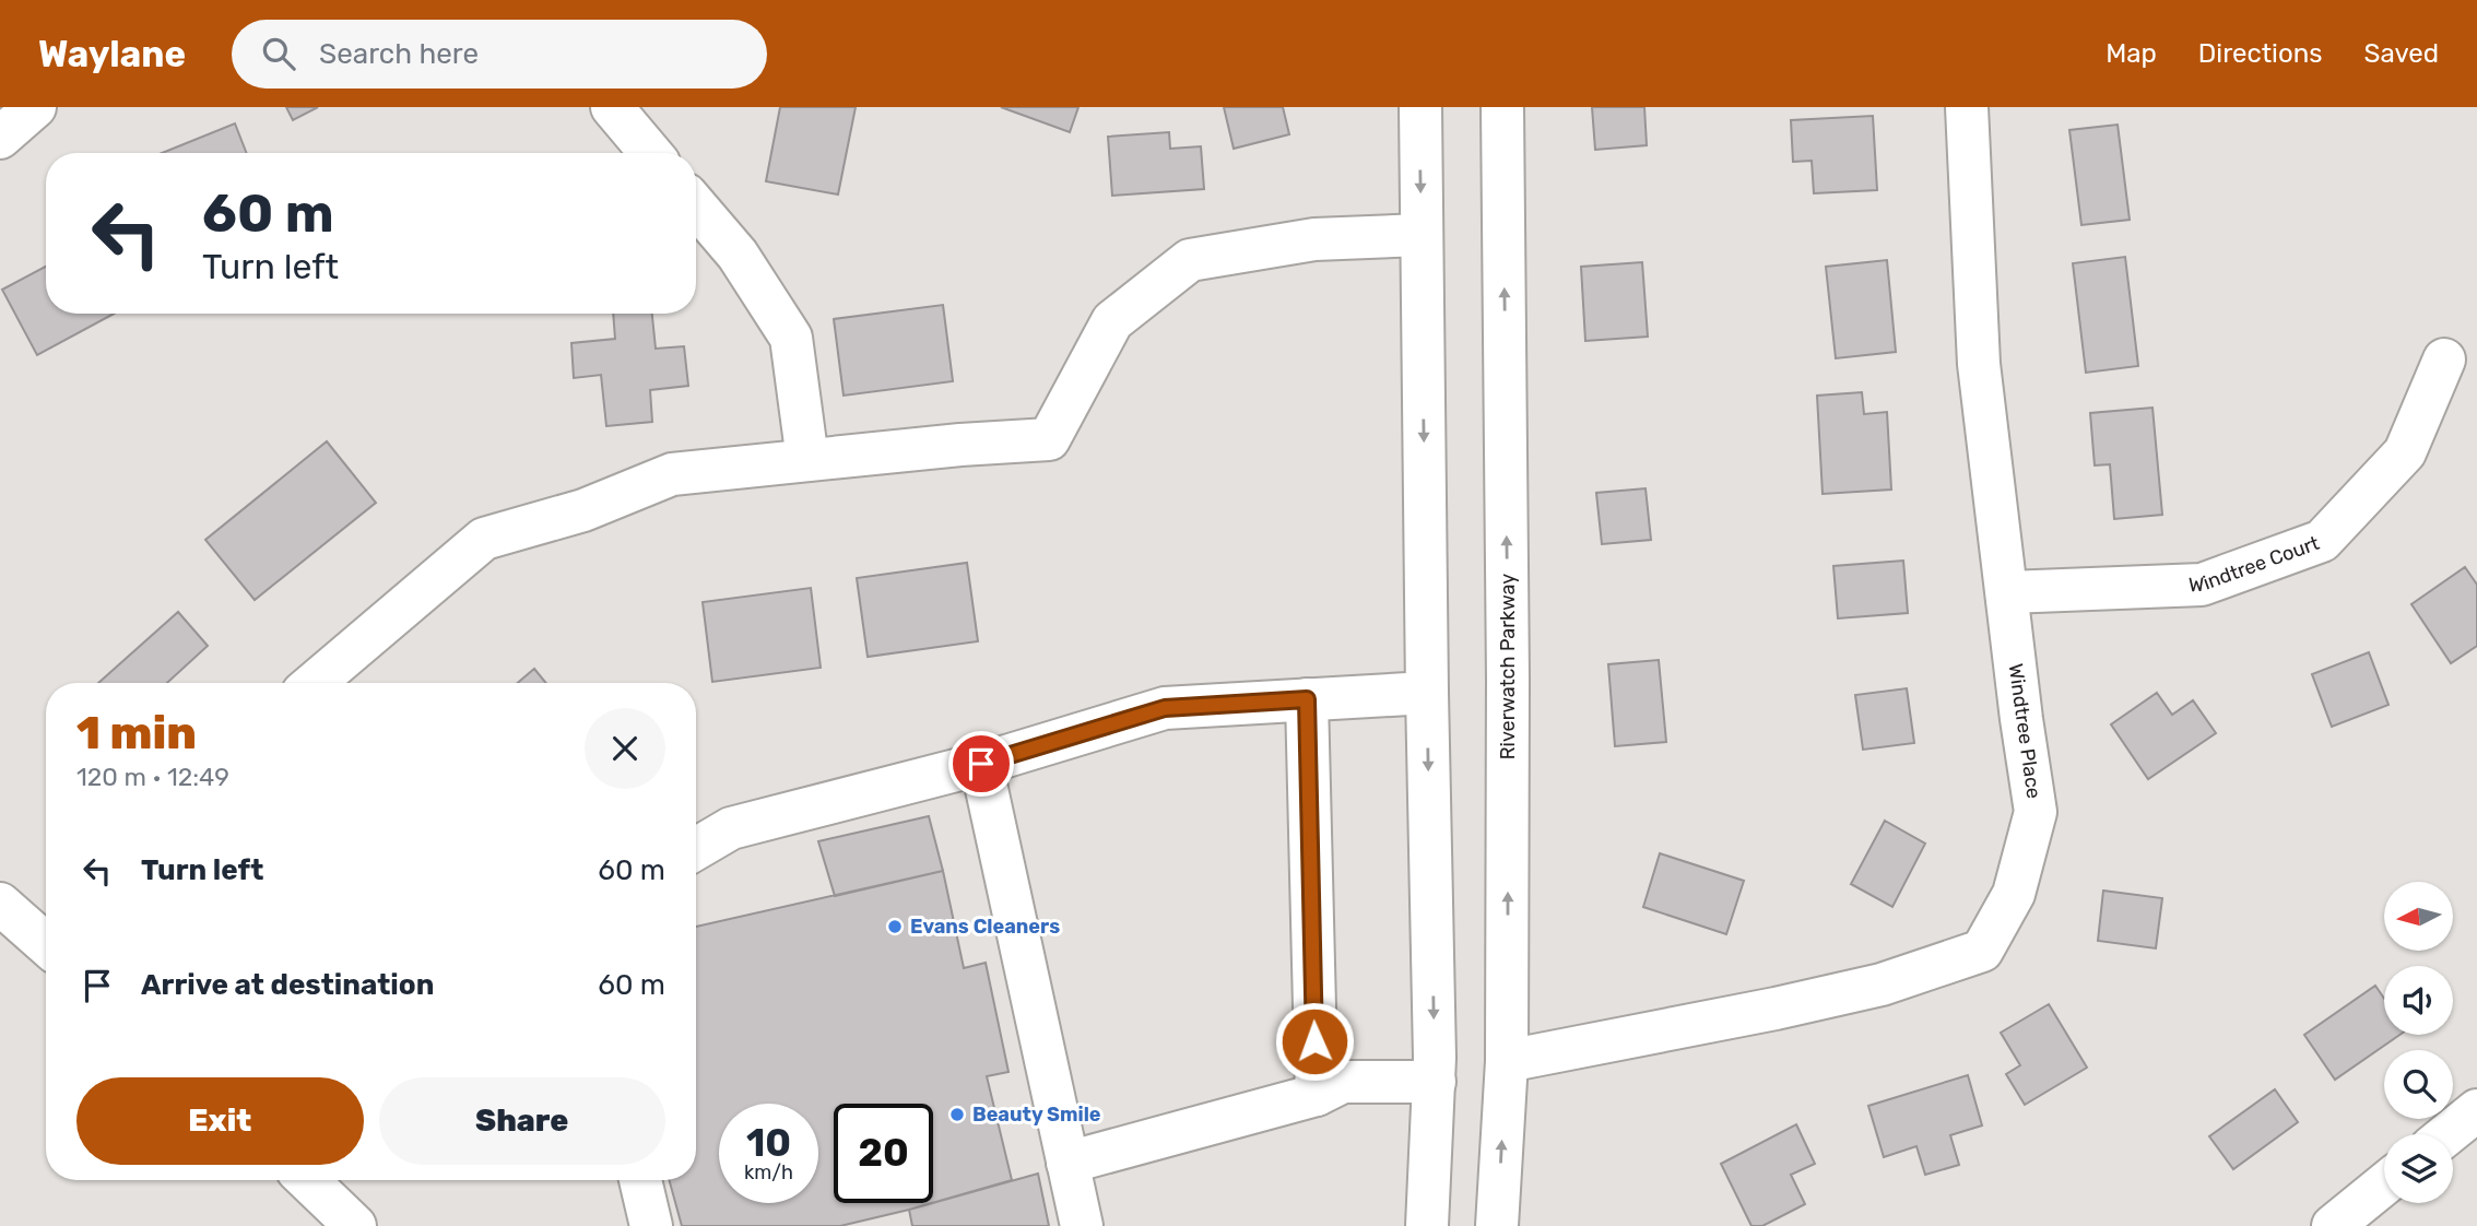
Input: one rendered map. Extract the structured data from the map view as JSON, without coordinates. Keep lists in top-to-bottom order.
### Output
{
  "streets": {
    "street": ["Windtree Court", "Riverwatch Parkway", "Windtree Place"]
  },
  "crossings": [
    ["Windtree Court", "Windtree Place"],
    ["Riverwatch Parkway", "Windtree Place"]
  ],
  "places": ["Evans Cleaners", "Beauty Smile"],
  "north": "left",
  "page": {
    "header": "Waylane",
    "search": "Search here",
    "nav": ["Map", "Directions", "Saved"],
    "turn": ["60 m", "Turn left"],
    "heading": ["1 min", "120 m · 12:49"],
    "list": [
      {
        "name": "Turn left",
        "value": "60 m"
      },
      {
        "name": "Arrive at destination",
        "value": "60 m"
      }
    ],
    "buttons": ["Exit", "Share"],
    "speed": "10 km/h",
    "limit": "20"
  }
}
